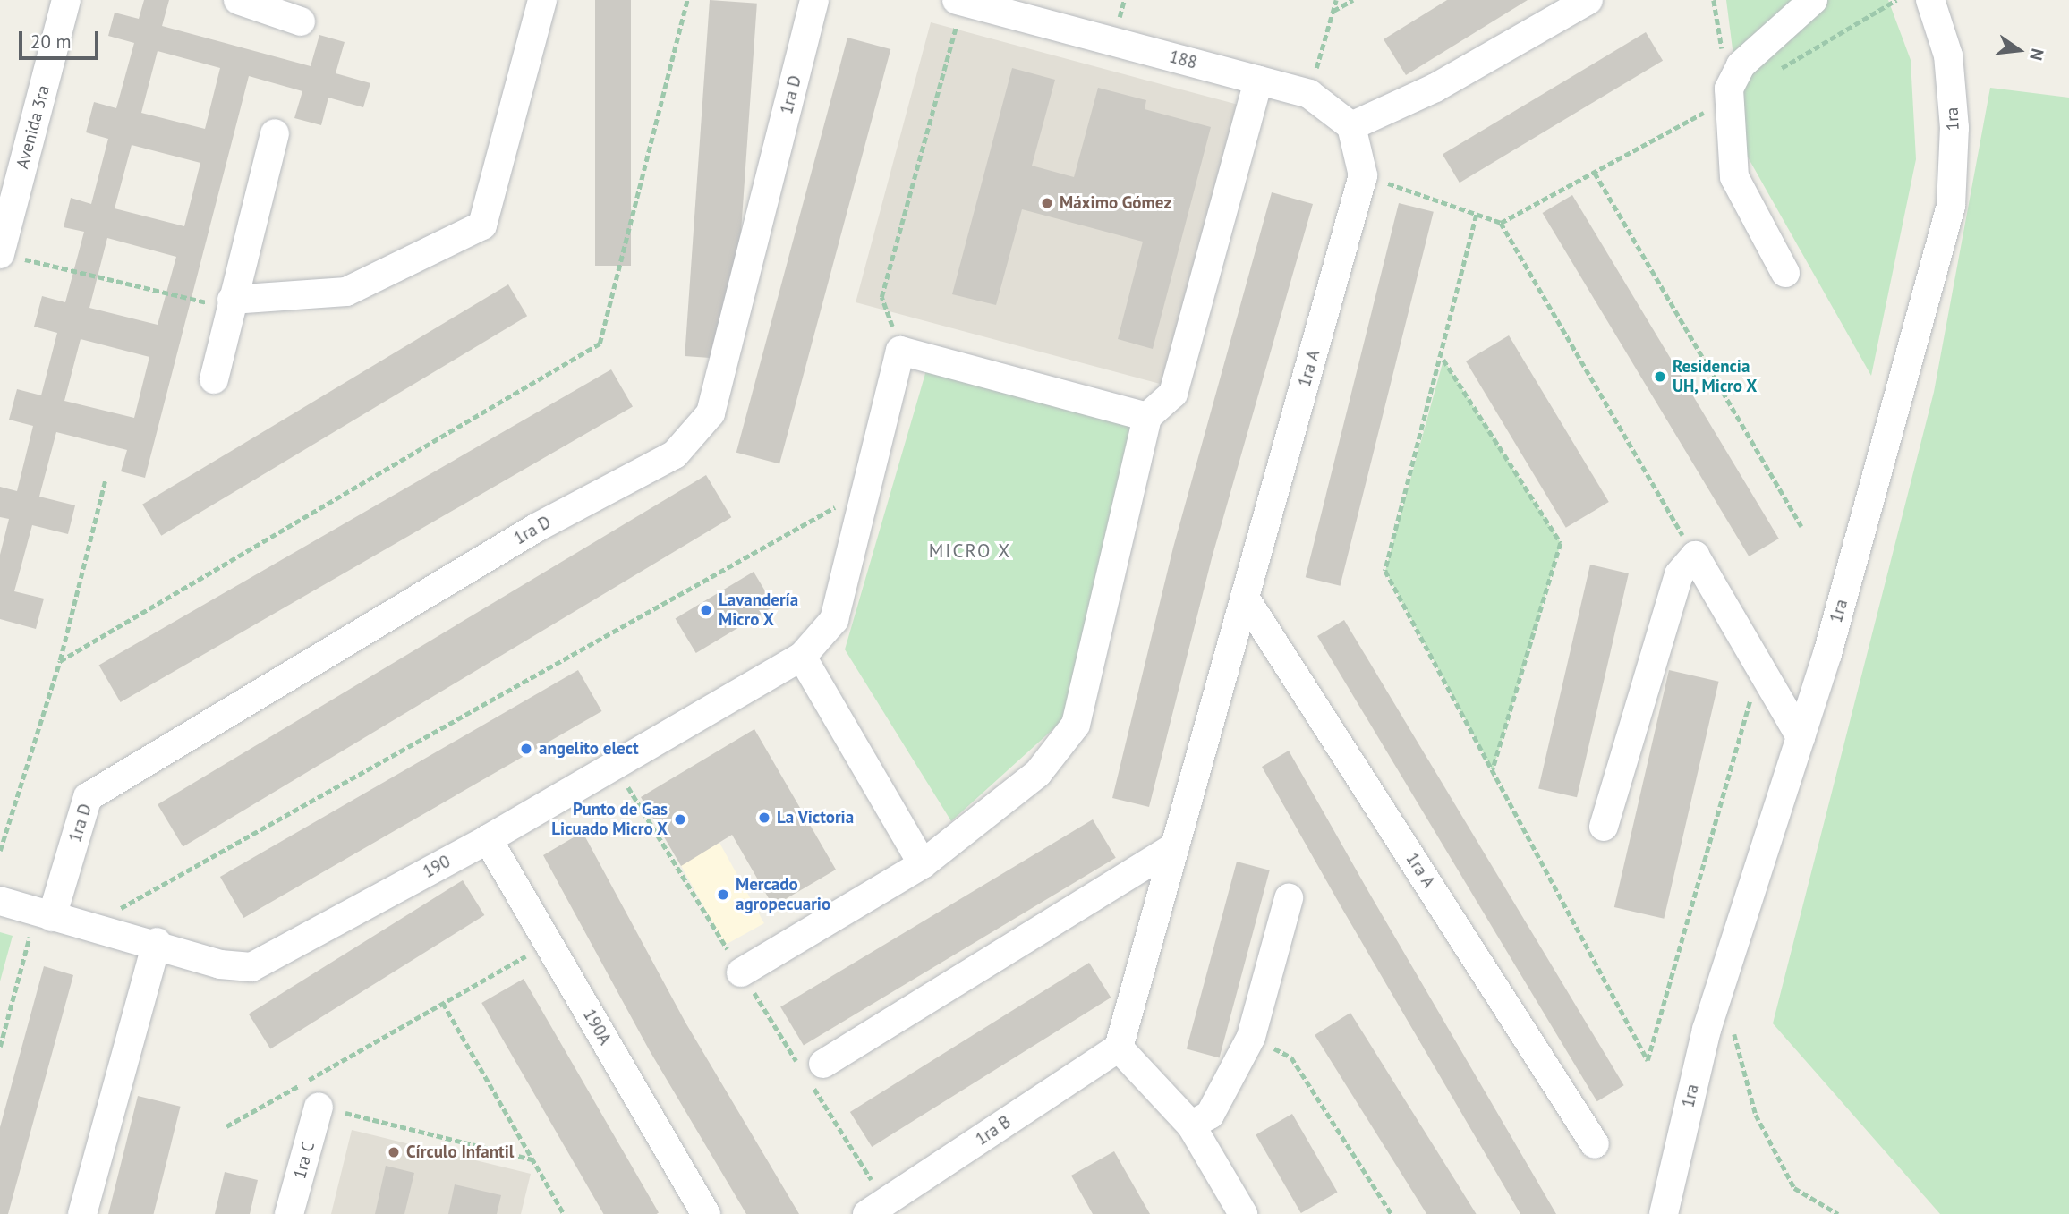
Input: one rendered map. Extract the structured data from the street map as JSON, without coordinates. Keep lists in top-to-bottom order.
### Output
{
  "streets": {
    "street": [
      "188",
      "1ra D",
      "1ra",
      "Avenida 3ra",
      "1ra A",
      "190",
      "190A",
      "1ra B",
      "1ra C"
    ]
  },
  "crossings": [
    ["1ra D", "190"],
    ["1ra A", "1ra B"],
    ["190", "190A"]
  ],
  "districts": ["MICRO X"],
  "places": [
    "Máximo Gómez",
    "Residencia UH, Micro X",
    "Lavandería Micro X",
    "angelito elect",
    "La Victoria",
    "Punto de Gas Licuado Micro X",
    "Mercado agropecuario",
    "Círculo Infantil"
  ],
  "scale_bar": "20 m",
  "north": "right"
}
